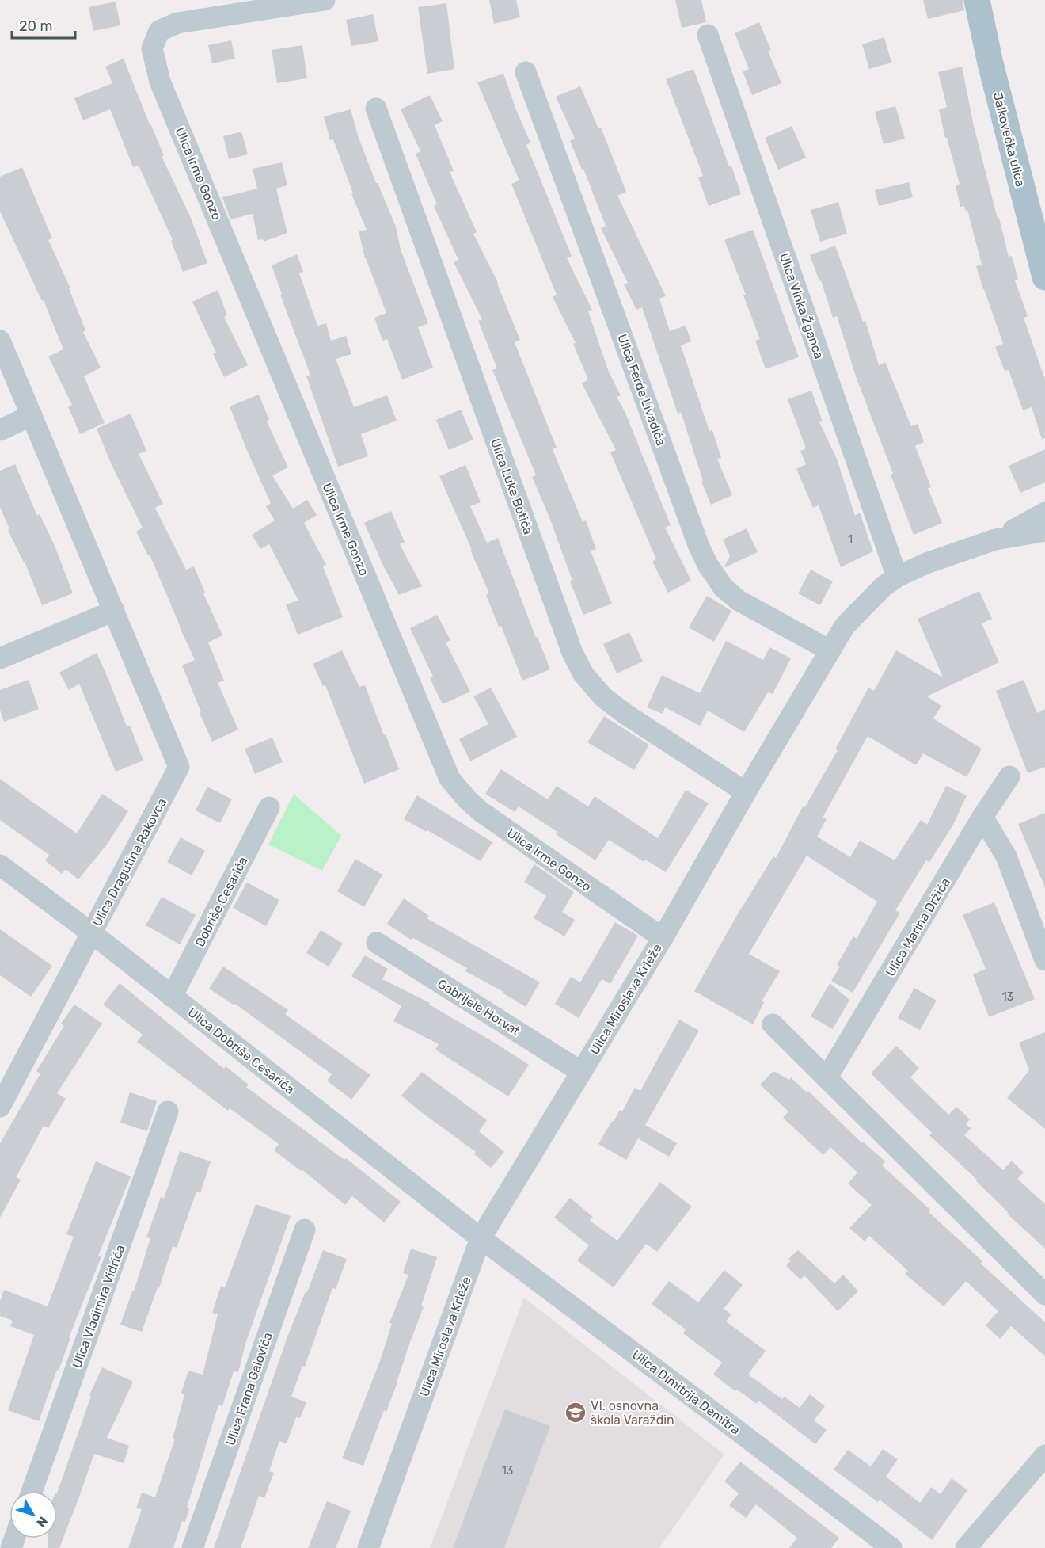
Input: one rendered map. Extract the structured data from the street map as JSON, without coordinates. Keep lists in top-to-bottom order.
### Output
{
  "streets": {
    "main road": ["Jalkovečka ulica"],
    "street": [
      "Ulica Irme Gonzo",
      "Ulica Vinka Žganca",
      "Ulica Ferde Livadića",
      "Ulica Luke Botića",
      "Ulica Dragutina Rakovca",
      "Dobriše Cesarića",
      "Ulica Marina Držića",
      "Ulica Miroslava Krleže",
      "Gabrijele Horvat",
      "Ulica Dobriše Cesarića",
      "Ulica Vladimira Vidrića",
      "Ulica Frana Galovića",
      "Ulica Dimitrija Demitra"
    ]
  },
  "crossings": [
    ["Ulica Irme Gonzo", "Ulica Miroslava Krleže"],
    ["Ulica Vinka Žganca", "Ulica Miroslava Krleže"],
    ["Ulica Ferde Livadića", "Ulica Miroslava Krleže"],
    ["Ulica Luke Botića", "Ulica Miroslava Krleže"],
    ["Ulica Dragutina Rakovca", "Ulica Dobriše Cesarića"],
    ["Dobriše Cesarića", "Ulica Dobriše Cesarića"],
    ["Ulica Miroslava Krleže", "Gabrijele Horvat"],
    ["Ulica Miroslava Krleže", "Ulica Dobriše Cesarića"],
    ["Ulica Miroslava Krleže", "Ulica Dimitrija Demitra"],
    ["Ulica Dobriše Cesarića", "Ulica Dimitrija Demitra"]
  ],
  "places": {
    "school or university": ["VI. osnovna škola Varaždin"]
  },
  "house_numbers": ["1", "13", "13"],
  "scale_bar": "20 m",
  "north": "bottom right"
}
